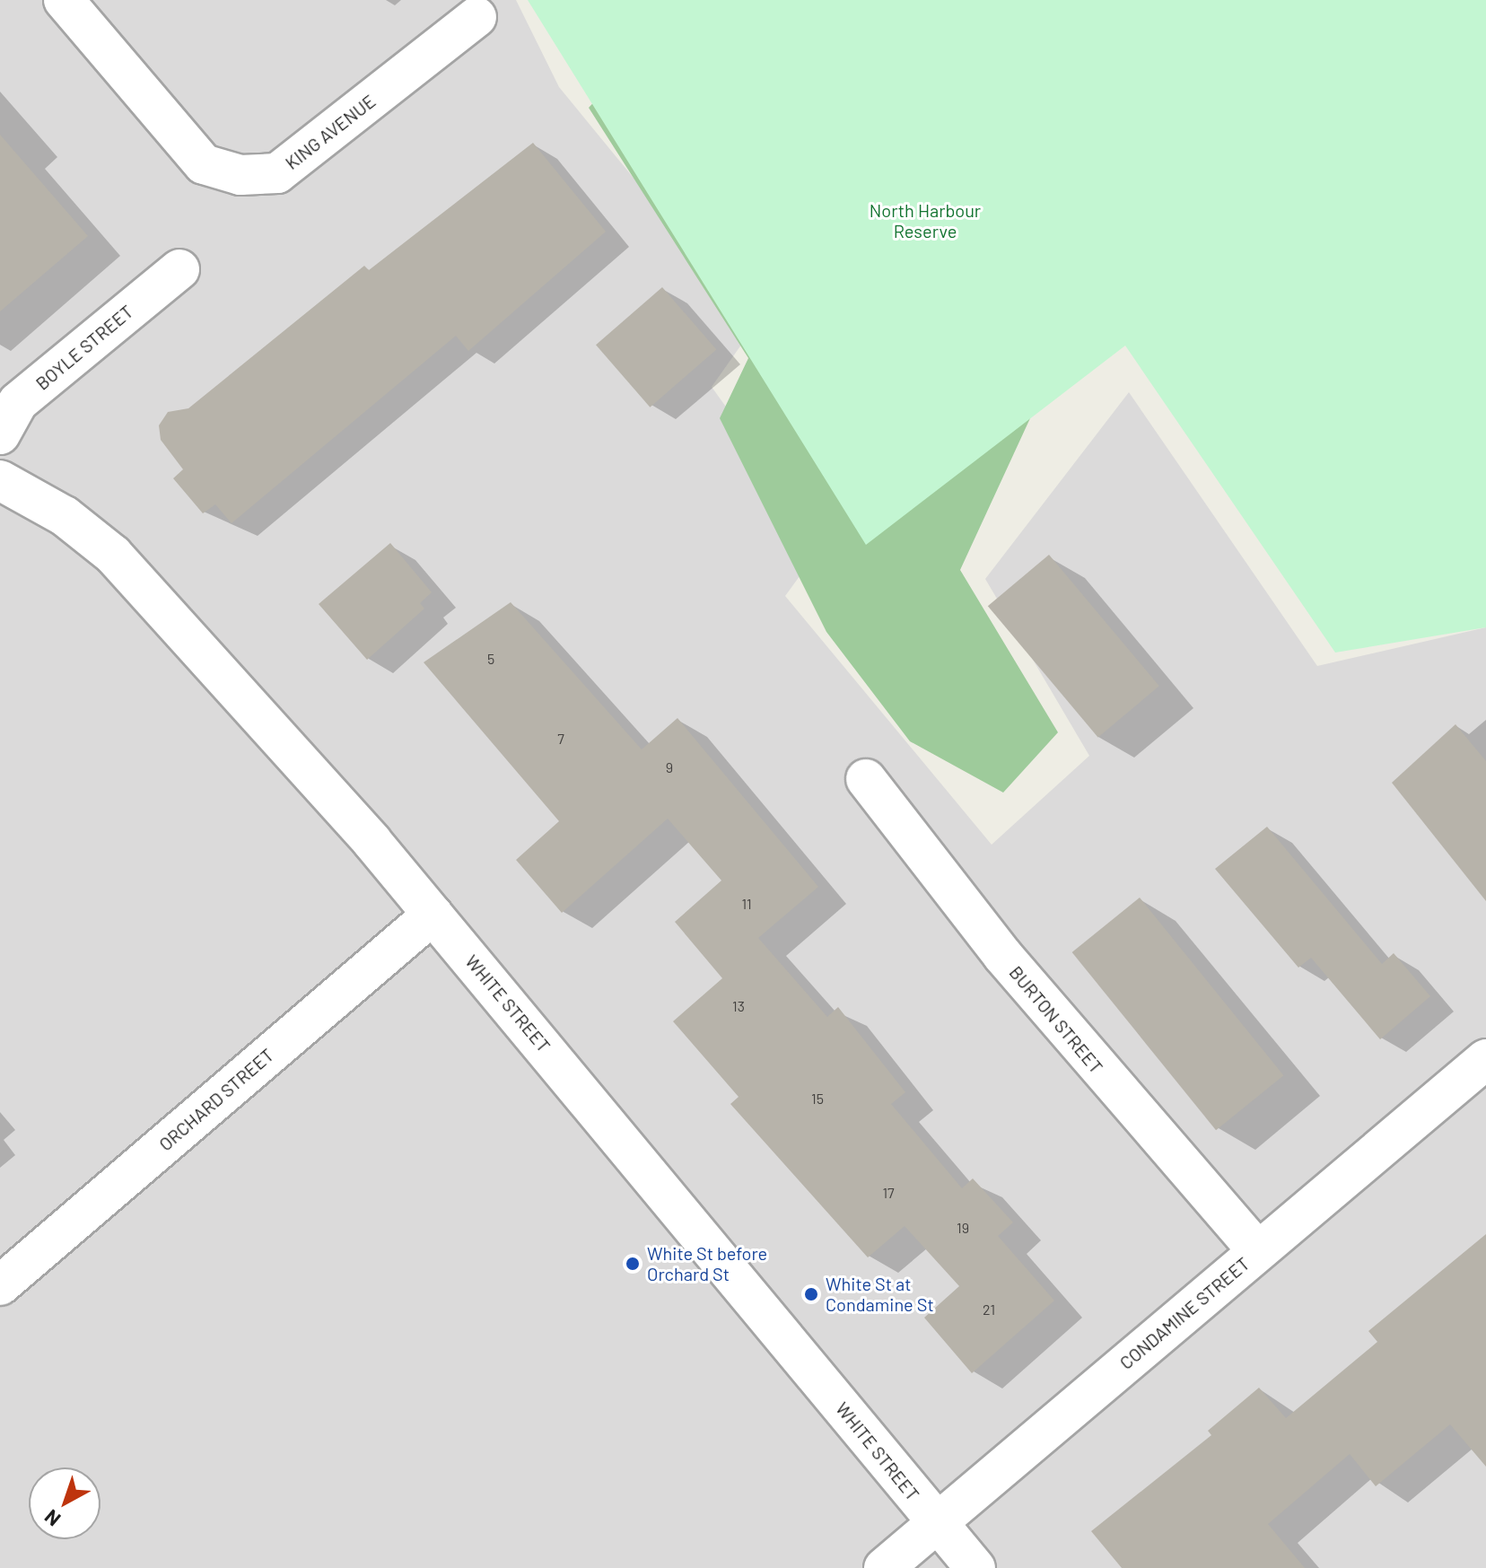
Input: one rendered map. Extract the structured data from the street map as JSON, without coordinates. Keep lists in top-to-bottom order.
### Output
{
  "streets": {
    "street": [
      "KING AVENUE",
      "BOYLE STREET",
      "WHITE STREET",
      "BURTON STREET",
      "ORCHARD STREET",
      "CONDAMINE STREET"
    ]
  },
  "crossings": [
    ["WHITE STREET", "ORCHARD STREET"],
    ["WHITE STREET", "CONDAMINE STREET"],
    ["BURTON STREET", "CONDAMINE STREET"]
  ],
  "parks": ["North Harbour Reserve"],
  "places": ["White St before Orchard St", "White St at Condamine St"],
  "house_numbers": [
    "5",
    "7",
    "9",
    "11",
    "13",
    "15",
    "17",
    "19",
    "21"
  ],
  "north": "bottom left"
}
